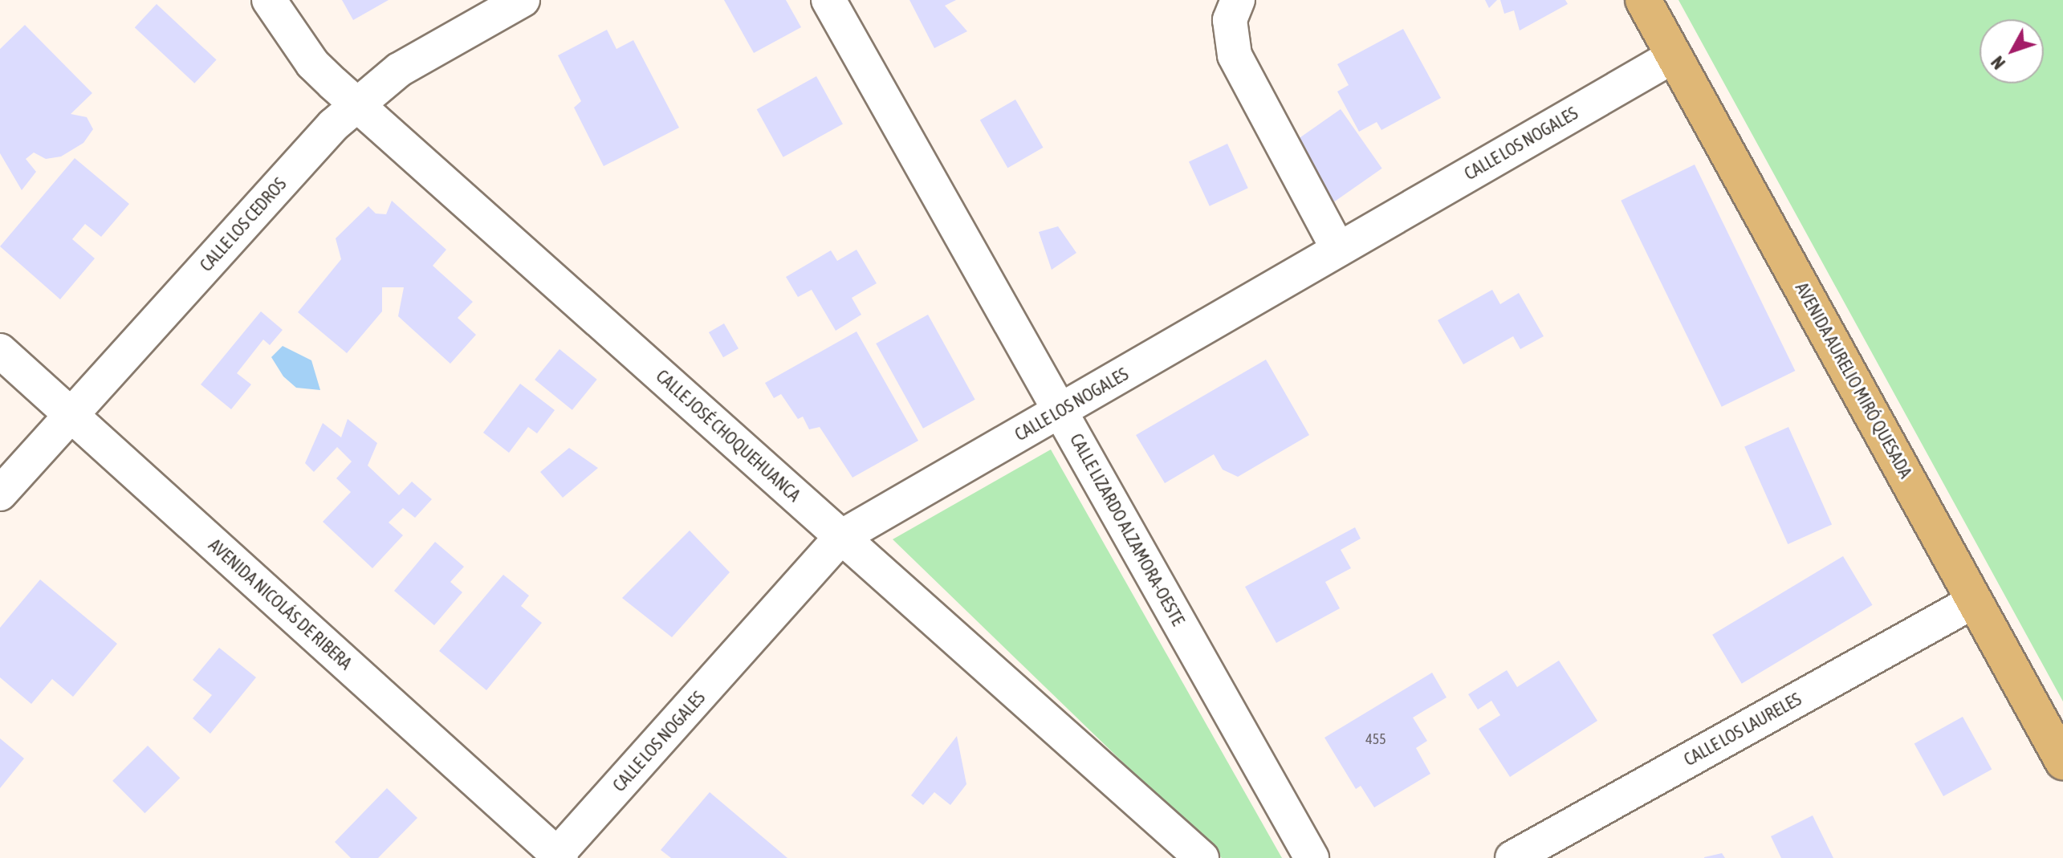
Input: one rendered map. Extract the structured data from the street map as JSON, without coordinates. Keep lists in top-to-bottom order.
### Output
{
  "streets": {
    "main road": ["AVENIDA AURELIO MIRÓ QUESADA"],
    "street": [
      "CALLE LOS NOGALES",
      "CALLE LOS CEDROS",
      "CALLE JOSÉ CHOQUEHUANCA",
      "CALLE LIZARDO ALZAMORA-OESTE",
      "AVENIDA NICOLÁS DE RIBERA",
      "CALLE LOS LAURELES"
    ]
  },
  "crossings": [
    ["CALLE LOS NOGALES", "AVENIDA AURELIO MIRÓ QUESADA"],
    ["CALLE LOS NOGALES", "CALLE JOSÉ CHOQUEHUANCA"],
    ["CALLE LOS NOGALES", "CALLE LIZARDO ALZAMORA-OESTE"],
    ["CALLE LOS NOGALES", "AVENIDA NICOLÁS DE RIBERA"],
    ["CALLE LOS CEDROS", "CALLE JOSÉ CHOQUEHUANCA"],
    ["CALLE LOS CEDROS", "AVENIDA NICOLÁS DE RIBERA"],
    ["AVENIDA AURELIO MIRÓ QUESADA", "CALLE LOS LAURELES"]
  ],
  "house_numbers": ["455"],
  "north": "bottom left"
}
